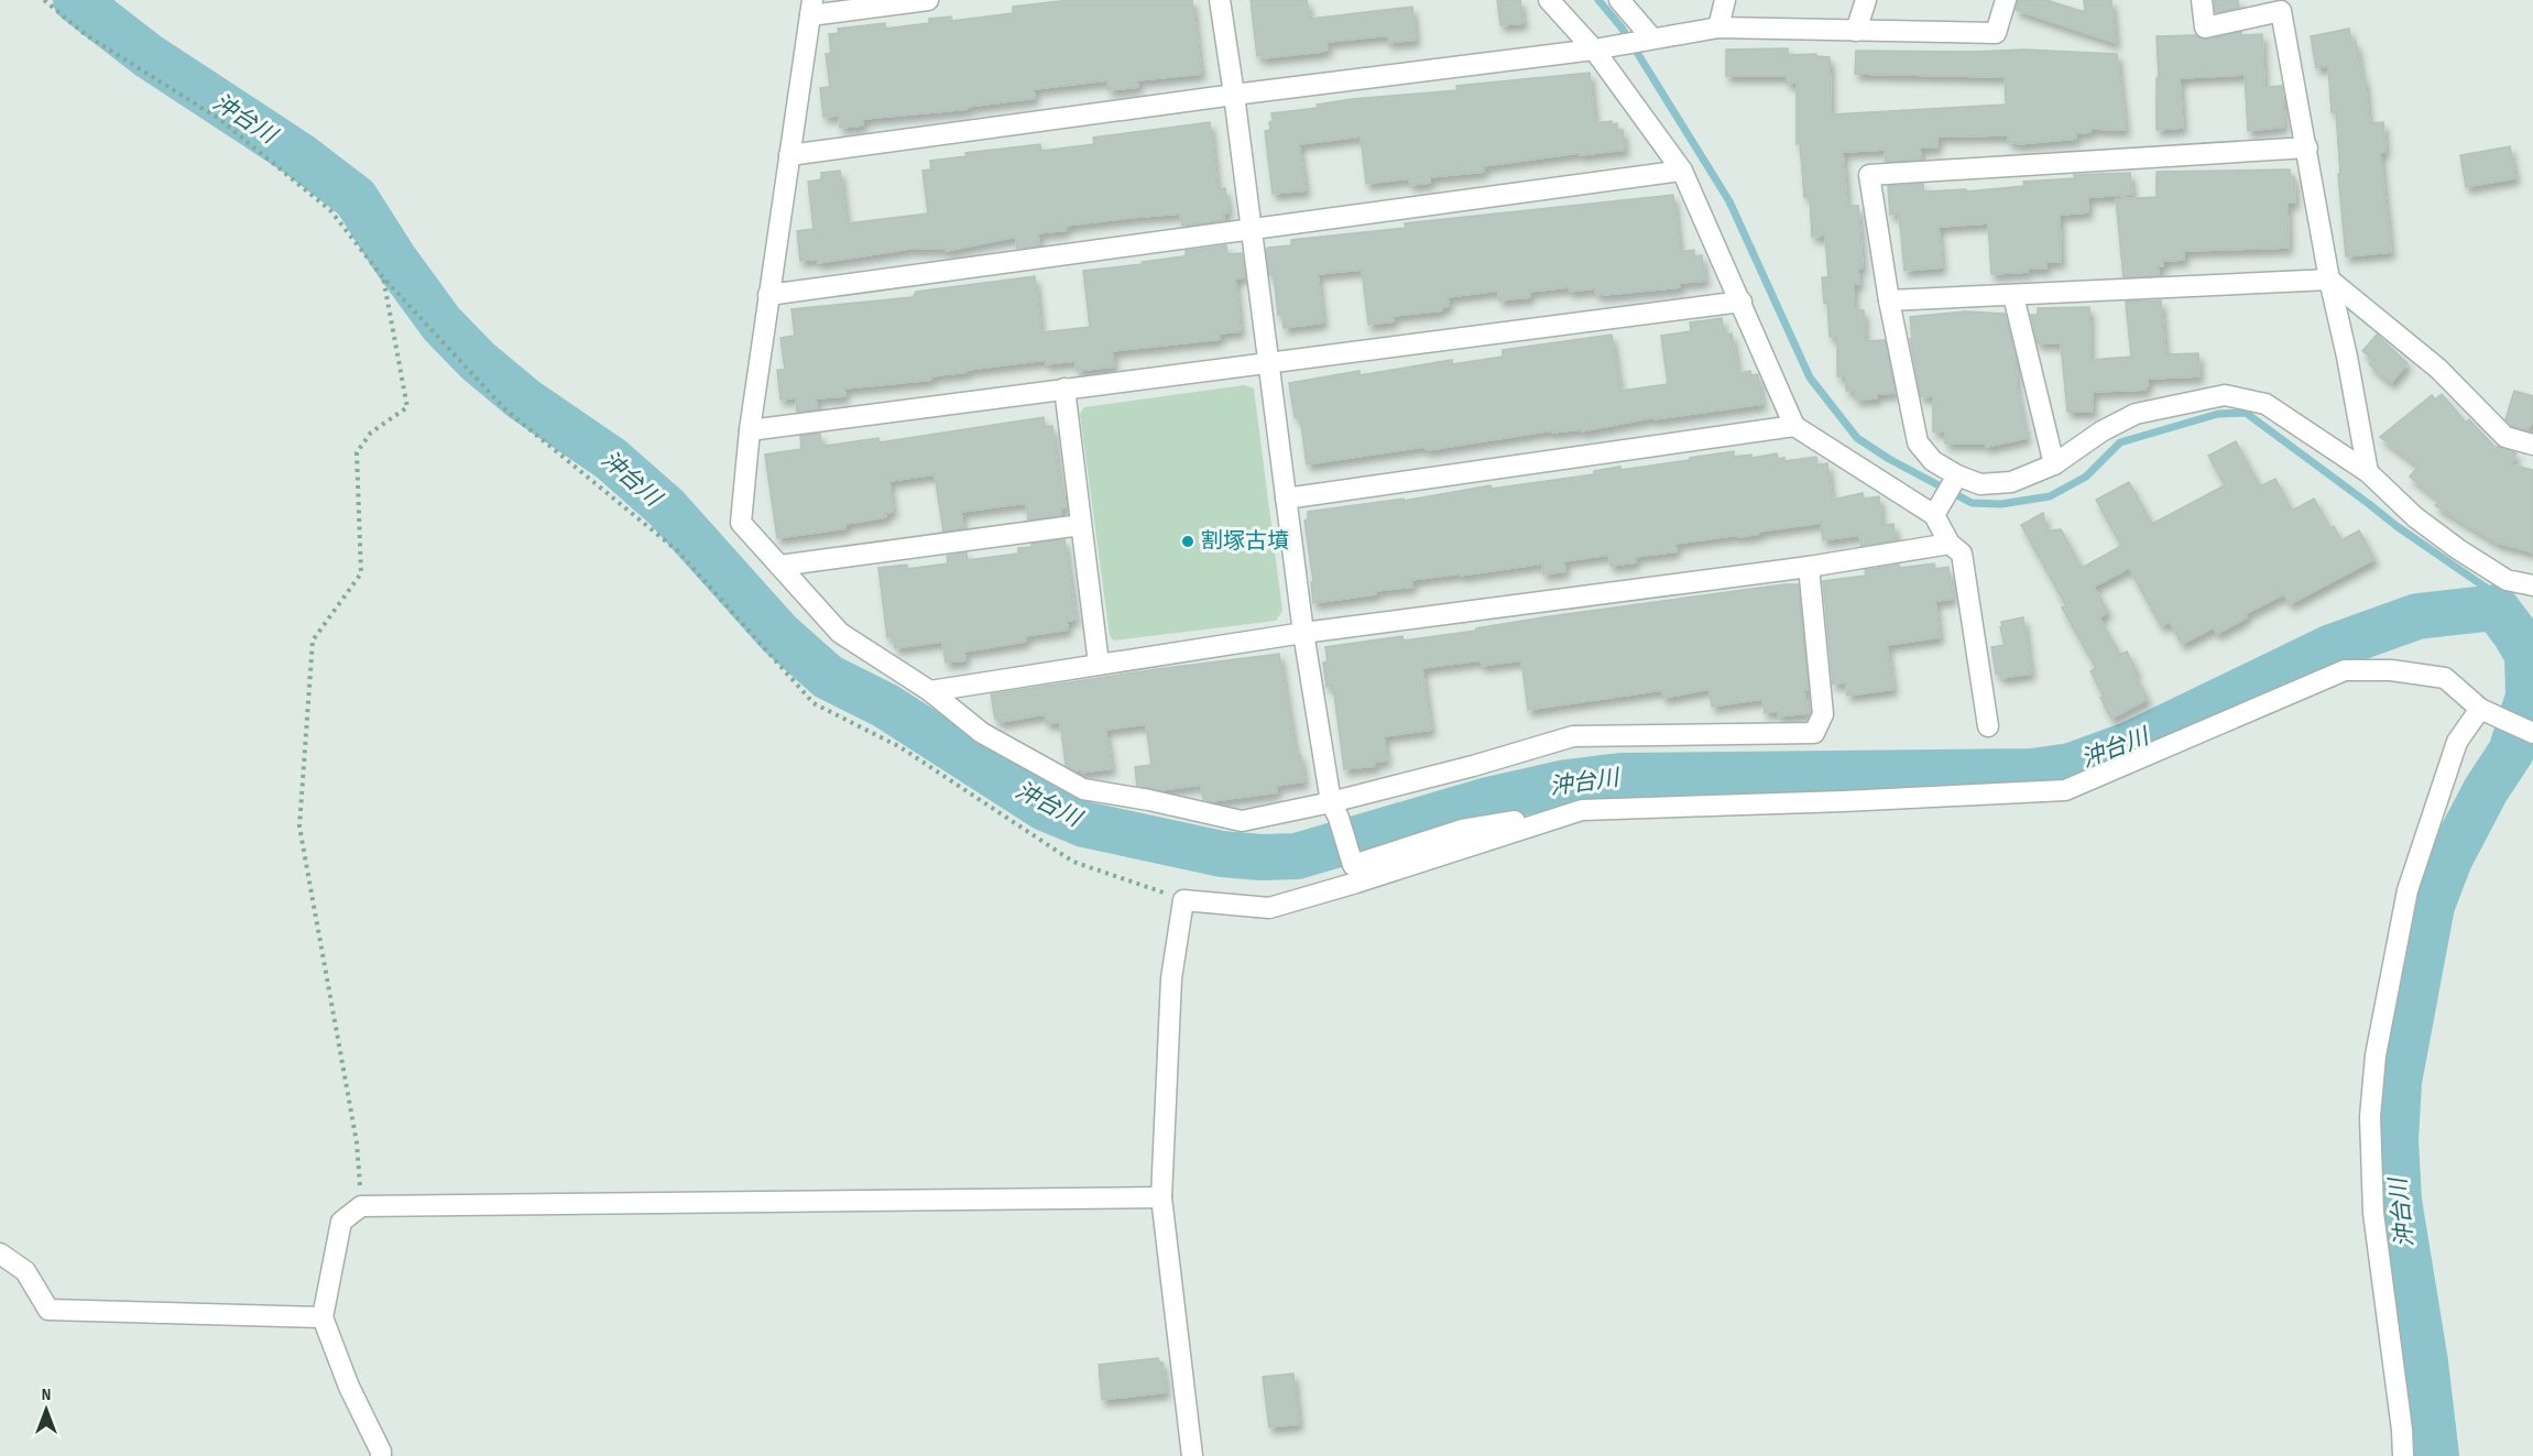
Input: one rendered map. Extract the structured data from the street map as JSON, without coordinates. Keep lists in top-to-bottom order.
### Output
{
  "water": ["沖台川"],
  "places": ["割塚古墳"],
  "north": "top"
}
